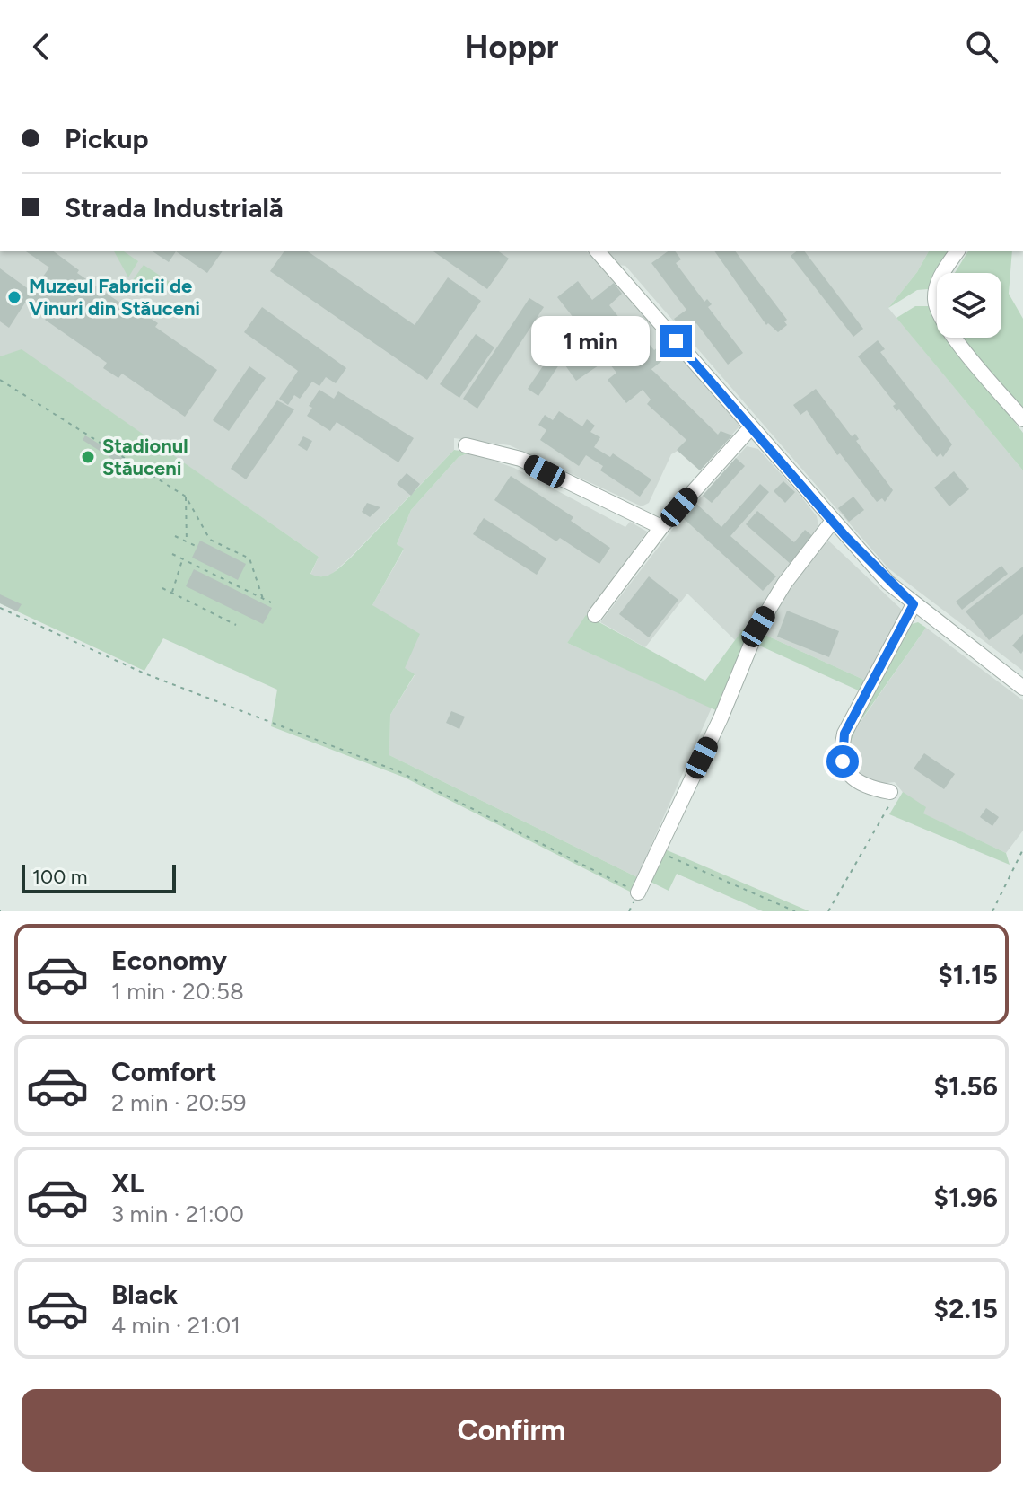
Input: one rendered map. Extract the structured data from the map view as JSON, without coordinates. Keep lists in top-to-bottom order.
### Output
{
  "places": ["Muzeul Fabricii de Vinuri din Stăuceni", "Stadionul Stăuceni"],
  "scale_bar": "100 m",
  "page": {
    "header": "Hoppr",
    "banner": ["Pickup", "Strada Industrială"],
    "bubble": "1 min",
    "scale": "100 m",
    "list": [
      {
        "name": "Economy",
        "note": "1 min · 20:58",
        "value": "$1.15"
      },
      {
        "name": "Comfort",
        "note": "2 min · 20:59",
        "value": "$1.56"
      },
      {
        "name": "XL",
        "note": "3 min · 21:00",
        "value": "$1.96"
      },
      {
        "name": "Black",
        "note": "4 min · 21:01",
        "value": "$2.15"
      }
    ],
    "buttons": "Confirm"
  }
}
